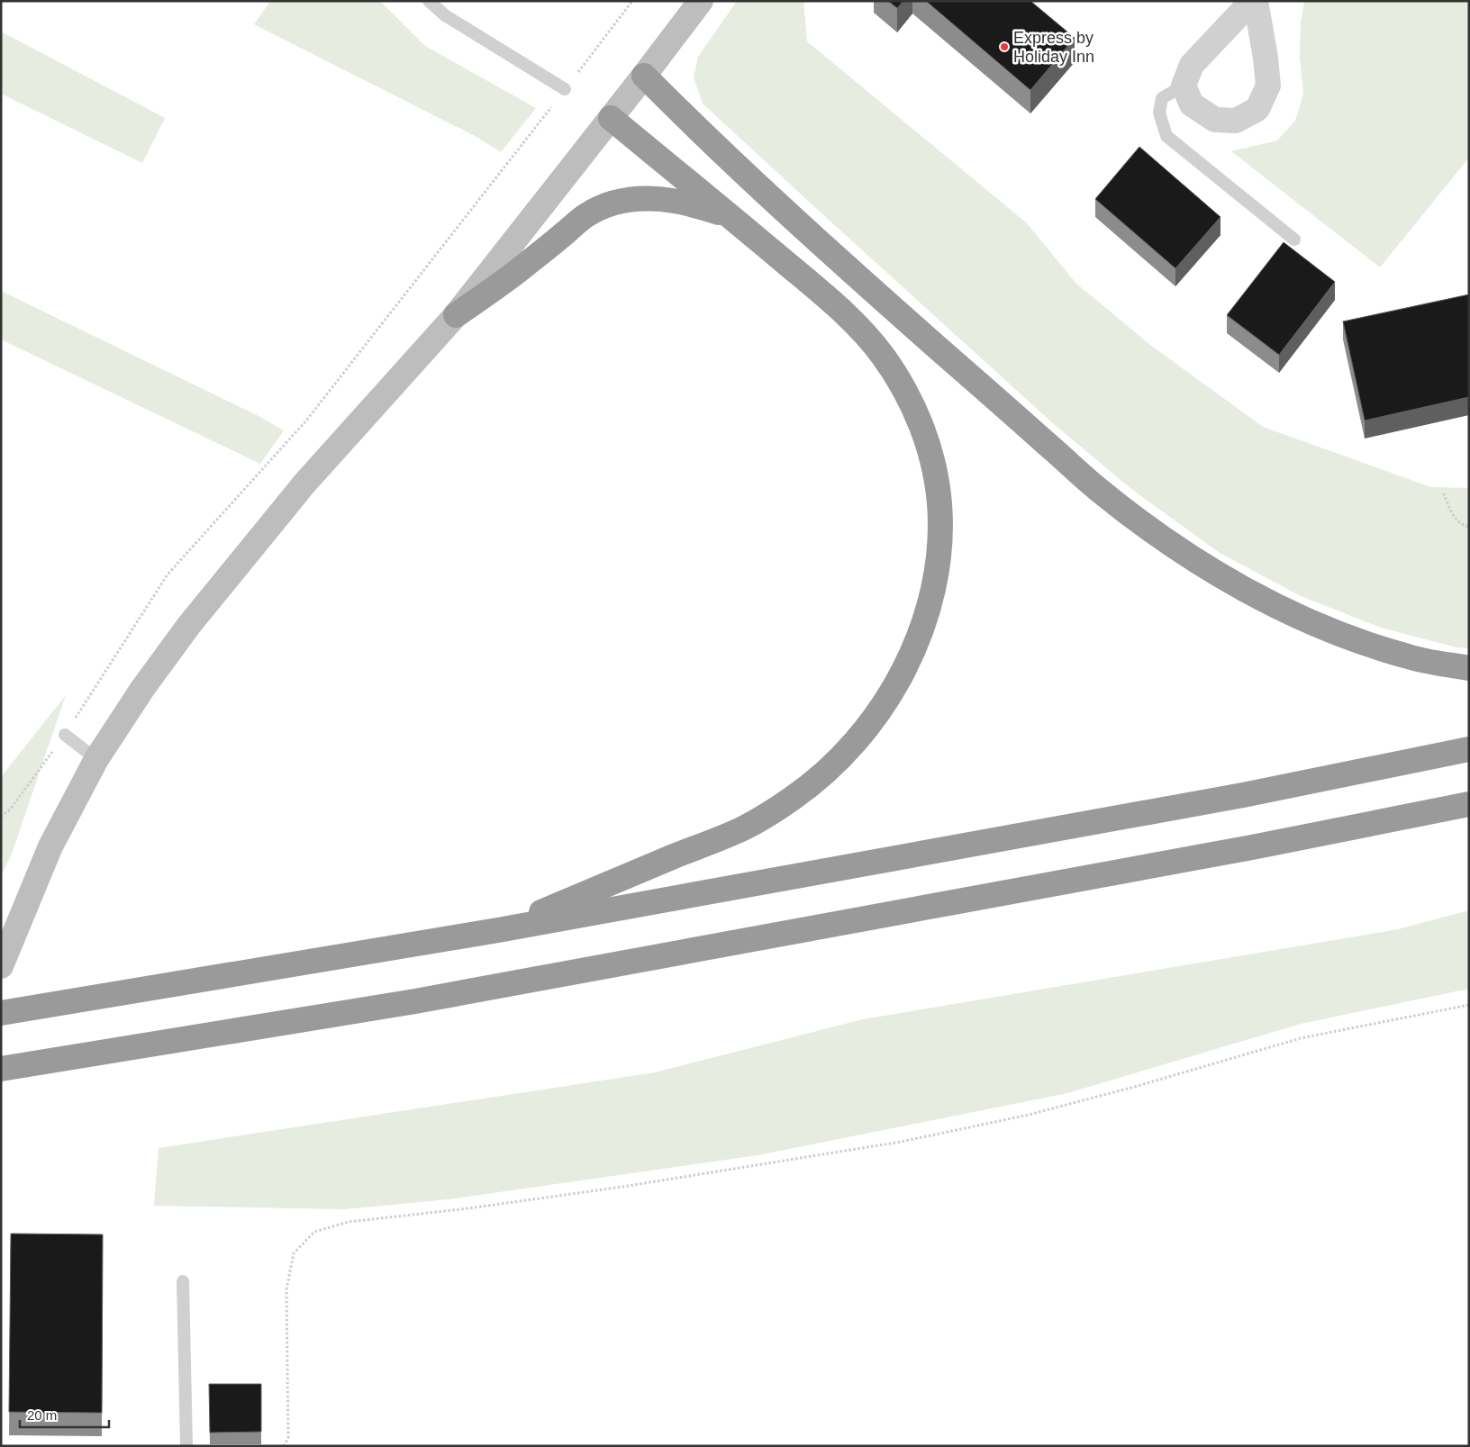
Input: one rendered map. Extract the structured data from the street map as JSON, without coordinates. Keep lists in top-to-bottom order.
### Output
{
  "places": ["Express by Holiday Inn"],
  "scale_bar": "20 m"
}
